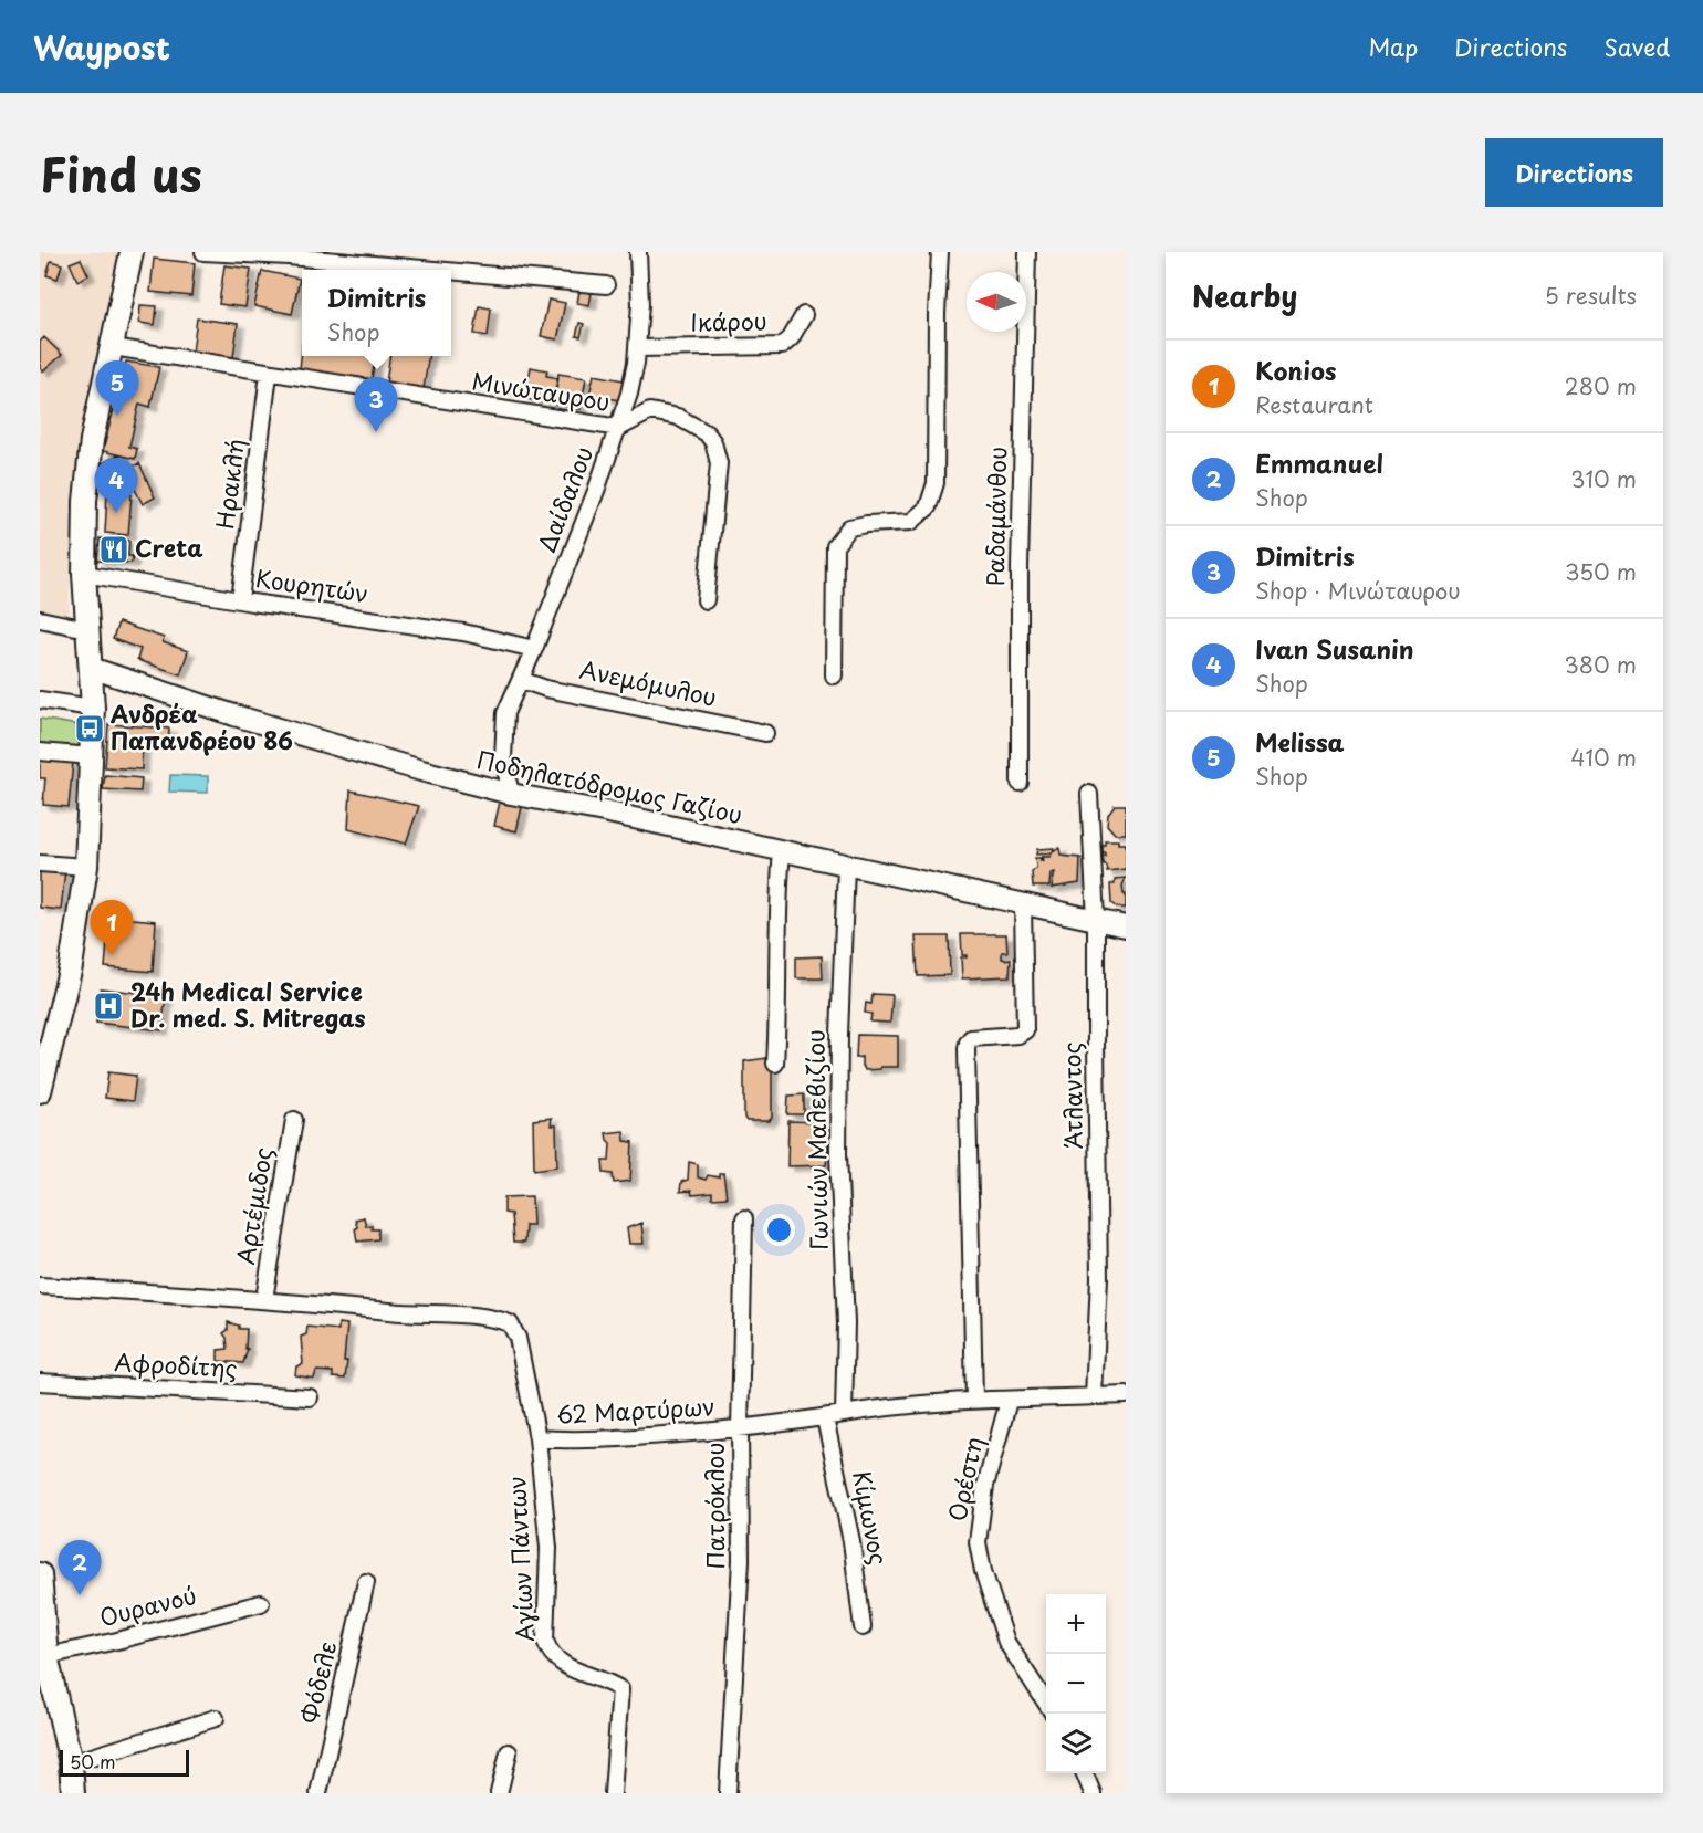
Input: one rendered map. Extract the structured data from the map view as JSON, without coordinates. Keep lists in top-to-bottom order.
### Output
{
  "streets": {
    "street": [
      "Ικάρου",
      "Μινώταυρου",
      "Ηρακλή",
      "Δαίδαλου",
      "Ραδαμάνθου",
      "Κουρητών",
      "Ανεμόμυλου",
      "Ποδηλατόδρομος Γαζίου",
      "Άτλαντος",
      "Γωνιών Μαλεβιζίου",
      "Αρτέμιδος",
      "Αφροδίτης",
      "62 Μαρτύρων",
      "Ορέστη",
      "Πατρόκλου",
      "Κίμωνος",
      "Αγίων Πάντων",
      "Ουρανού",
      "Φόδελε"
    ]
  },
  "crossings": [
    ["Ικάρου", "Δαίδαλου"],
    ["Μινώταυρου", "Ηρακλή"],
    ["Μινώταυρου", "Δαίδαλου"],
    ["Ηρακλή", "Κουρητών"],
    ["Δαίδαλου", "Κουρητών"],
    ["Δαίδαλου", "Ανεμόμυλου"],
    ["Δαίδαλου", "Ποδηλατόδρομος Γαζίου"],
    ["Ποδηλατόδρομος Γαζίου", "Άτλαντος"],
    ["Ποδηλατόδρομος Γαζίου", "Γωνιών Μαλεβιζίου"],
    ["Άτλαντος", "62 Μαρτύρων"],
    ["Γωνιών Μαλεβιζίου", "62 Μαρτύρων"],
    ["Αρτέμιδος", "62 Μαρτύρων"],
    ["62 Μαρτύρων", "Ορέστη"],
    ["62 Μαρτύρων", "Πατρόκλου"],
    ["62 Μαρτύρων", "Κίμωνος"],
    ["62 Μαρτύρων", "Αγίων Πάντων"]
  ],
  "places": {
    "restaurant": ["Creta"],
    "bus stop": ["Ανδρέα Παπανδρέου 86"],
    "hospital": ["24h Medical Service Dr. med. S. Mitregas"]
  },
  "scale_bar": "50 m",
  "north": "left",
  "page": {
    "header": "Waypost",
    "nav": ["Map", "Directions", "Saved"],
    "title": "Find us",
    "buttons": "Directions",
    "heading": ["Nearby", "5 results"],
    "popup": ["Dimitris", "Shop"],
    "list": [
      {
        "mark": "1",
        "name": "Konios",
        "note": "Restaurant",
        "value": "280 m"
      },
      {
        "mark": "2",
        "name": "Emmanuel",
        "note": "Shop",
        "value": "310 m"
      },
      {
        "mark": "3",
        "name": "Dimitris",
        "note": "Shop · Μινώταυρου",
        "value": "350 m"
      },
      {
        "mark": "4",
        "name": "Ivan Susanin",
        "note": "Shop",
        "value": "380 m"
      },
      {
        "mark": "5",
        "name": "Melissa",
        "note": "Shop",
        "value": "410 m"
      }
    ],
    "pins": [
      "5",
      "3",
      "4",
      "1",
      "2"
    ],
    "map_buttons": ["+", "−"],
    "scale": "50 m"
  }
}
